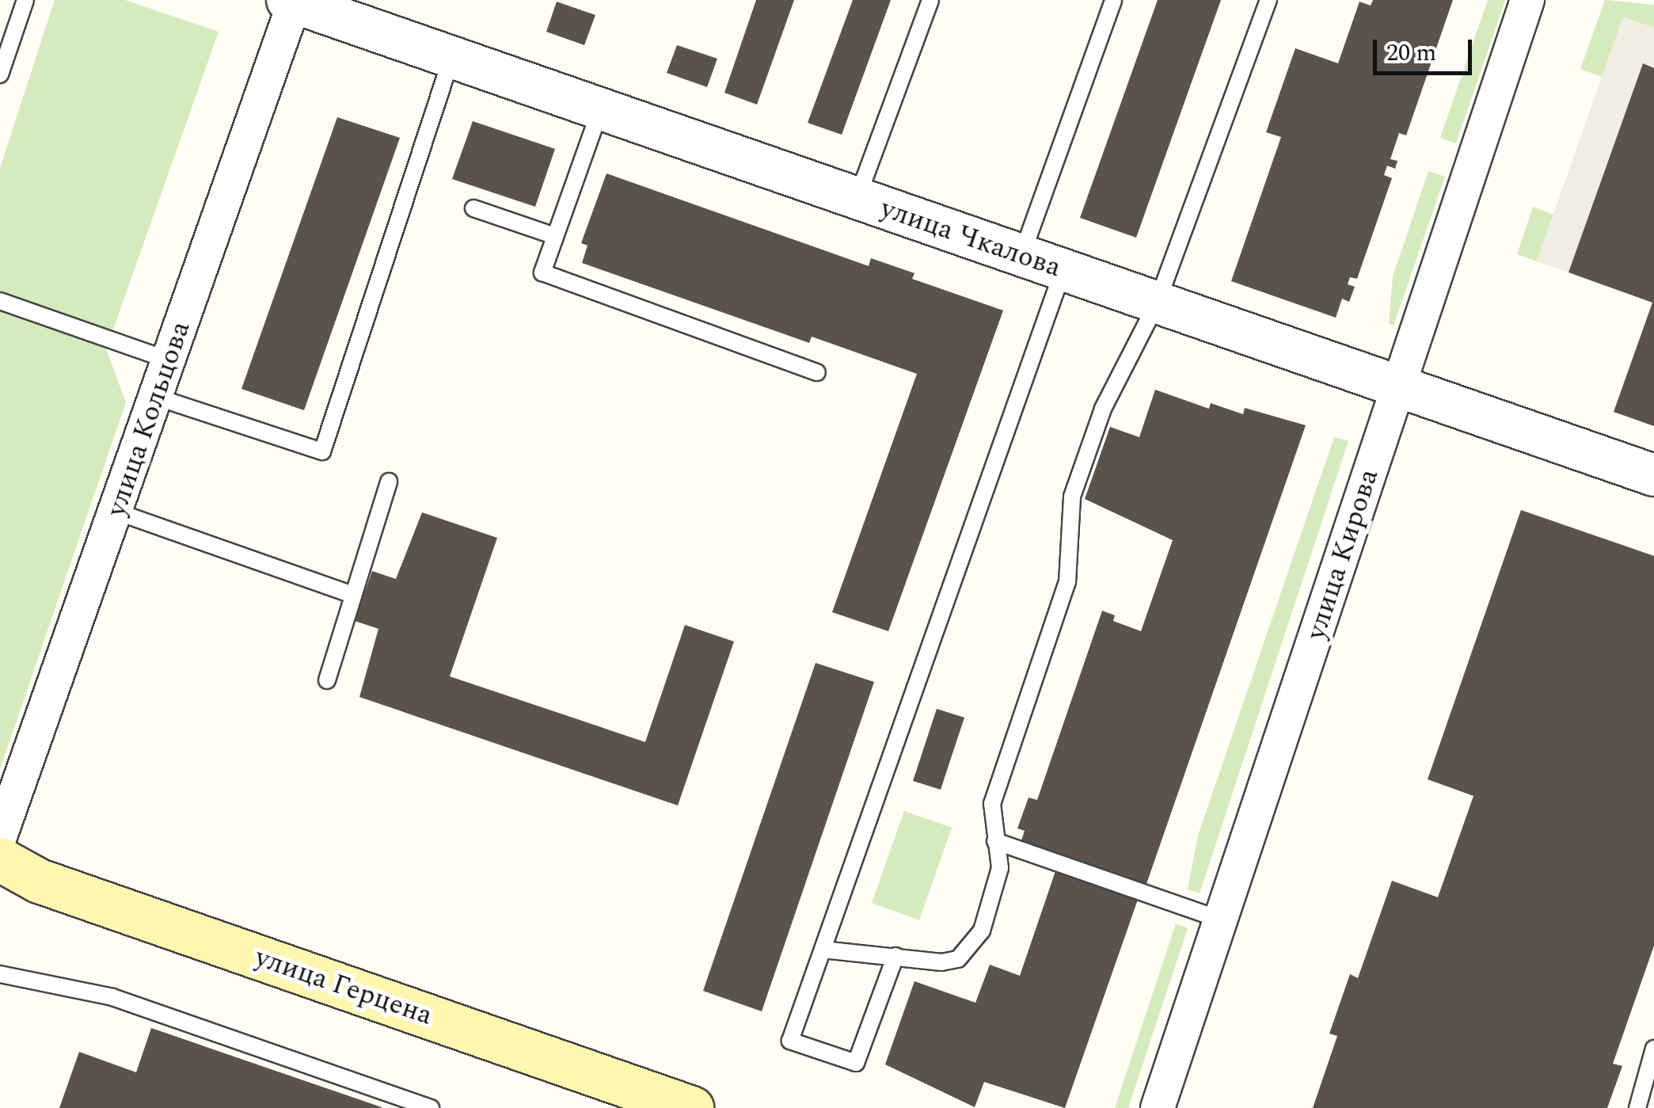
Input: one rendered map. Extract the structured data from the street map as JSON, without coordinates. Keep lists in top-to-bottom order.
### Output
{
  "streets": {
    "main road": ["улица Герцена"],
    "street": ["улица Чкалова", "улица Кольцова", "улица Кирова"]
  },
  "crossings": [
    ["улица Чкалова", "улица Кольцова"],
    ["улица Чкалова", "улица Кирова"]
  ],
  "scale_bar": "20 m"
}
